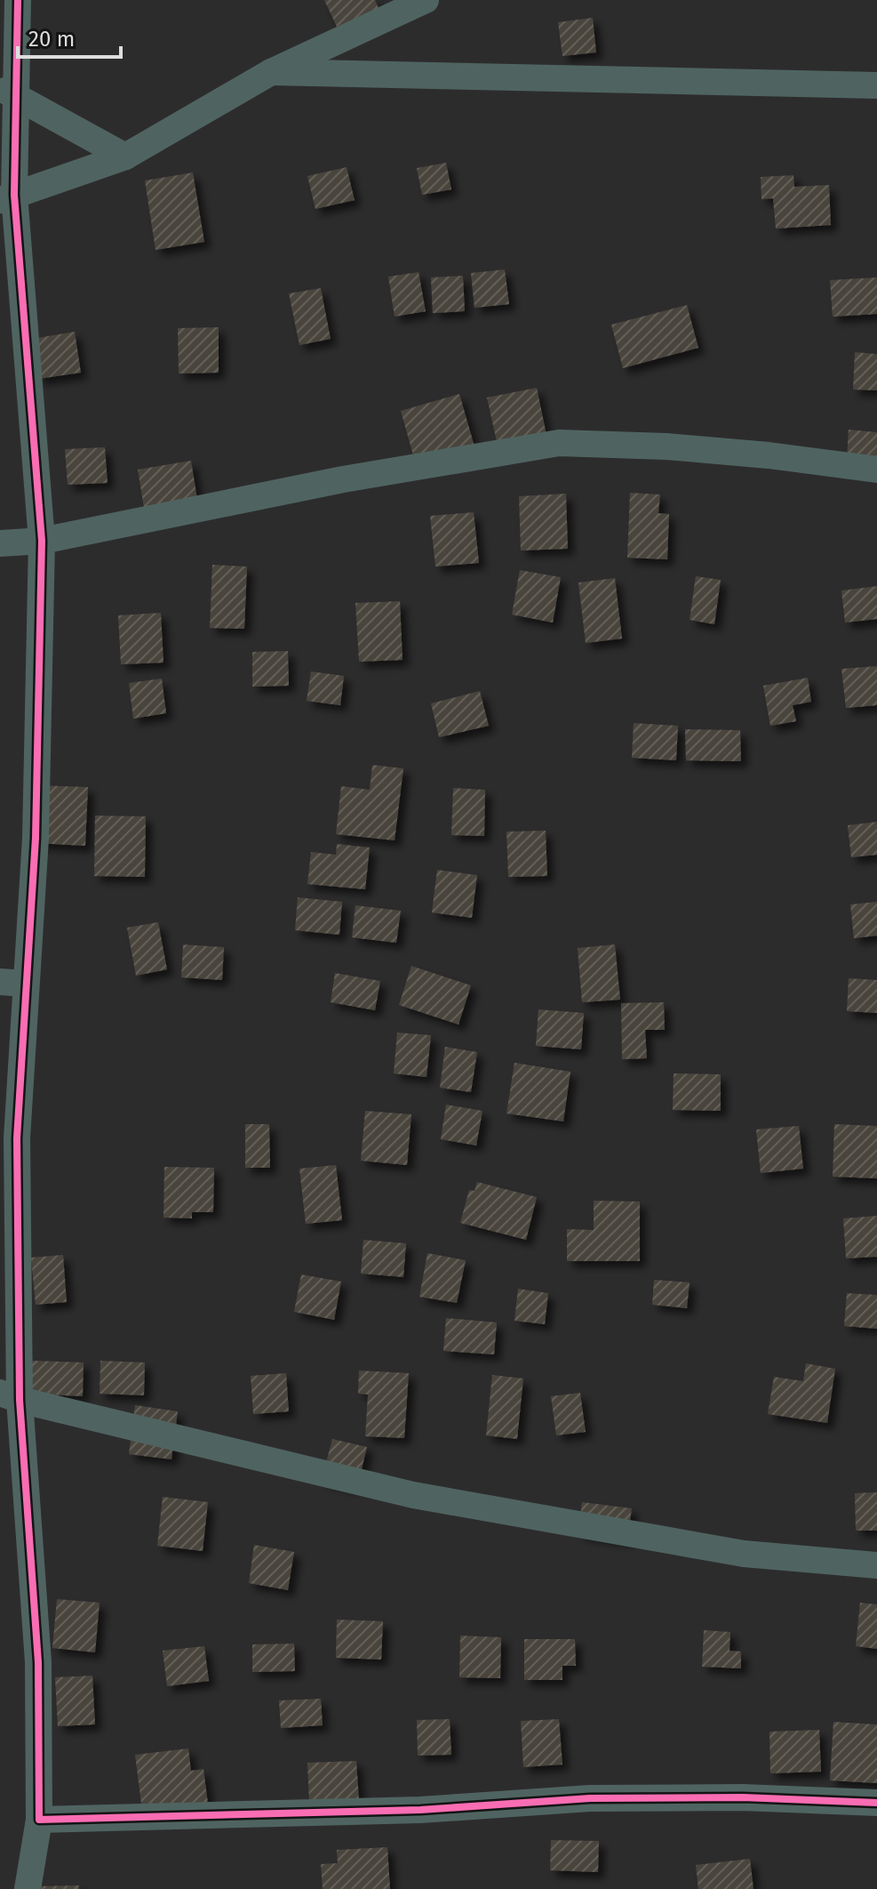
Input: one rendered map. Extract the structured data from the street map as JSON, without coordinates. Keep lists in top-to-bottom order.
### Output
{
  "scale_bar": "20 m"
}
